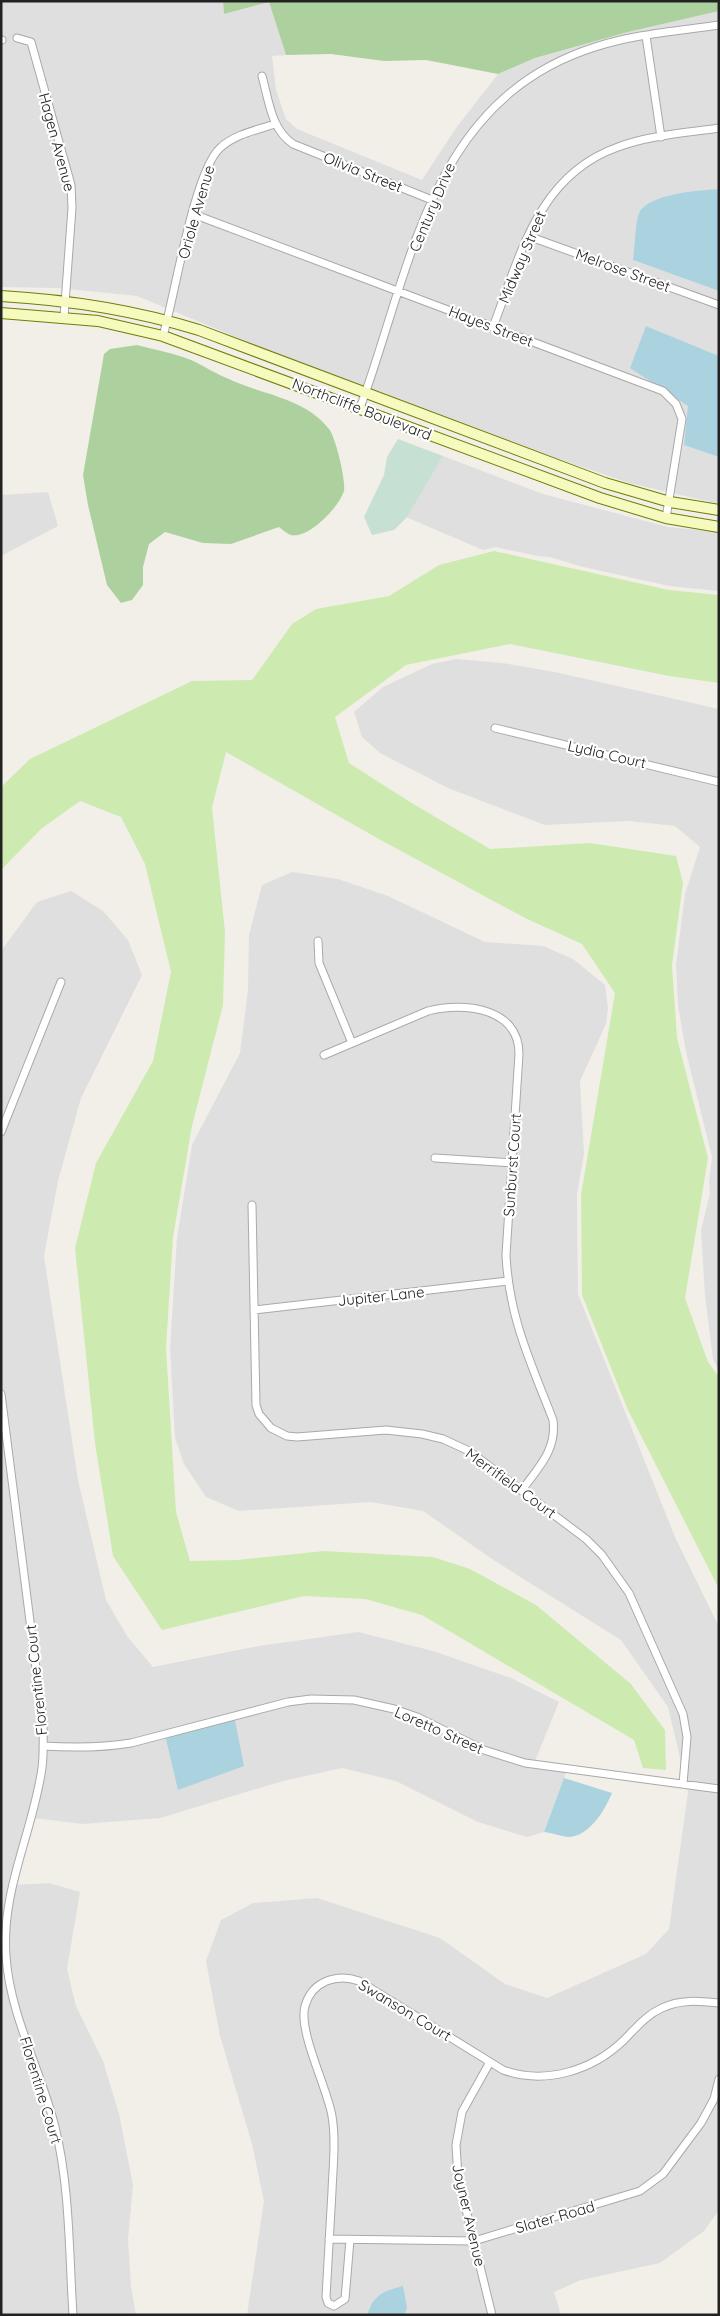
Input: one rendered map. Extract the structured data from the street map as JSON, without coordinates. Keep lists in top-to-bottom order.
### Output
{
  "streets": {
    "main road": ["Northcliffe Boulevard"],
    "street": [
      "Hagen Avenue",
      "Olivia Street",
      "Century Drive",
      "Oriole Avenue",
      "Midway Street",
      "Melrose Street",
      "Hayes Street",
      "Lydia Court",
      "Sunburst Court",
      "Jupiter Lane",
      "Merrifield Court",
      "Florentine Court",
      "Loretto Street",
      "Swanson Court",
      "Joyner Avenue",
      "Slater Road"
    ]
  },
  "crossings": [
    ["Hagen Avenue", "Northcliffe Boulevard"],
    ["Olivia Street", "Century Drive"],
    ["Olivia Street", "Oriole Avenue"],
    ["Century Drive", "Hayes Street"],
    ["Century Drive", "Northcliffe Boulevard"],
    ["Oriole Avenue", "Hayes Street"],
    ["Oriole Avenue", "Northcliffe Boulevard"],
    ["Midway Street", "Melrose Street"],
    ["Midway Street", "Hayes Street"],
    ["Hayes Street", "Northcliffe Boulevard"],
    ["Sunburst Court", "Jupiter Lane"],
    ["Sunburst Court", "Merrifield Court"],
    ["Jupiter Lane", "Merrifield Court"],
    ["Merrifield Court", "Loretto Street"],
    ["Florentine Court", "Loretto Street"],
    ["Swanson Court", "Joyner Avenue"],
    ["Swanson Court", "Slater Road"],
    ["Joyner Avenue", "Slater Road"]
  ]
}
